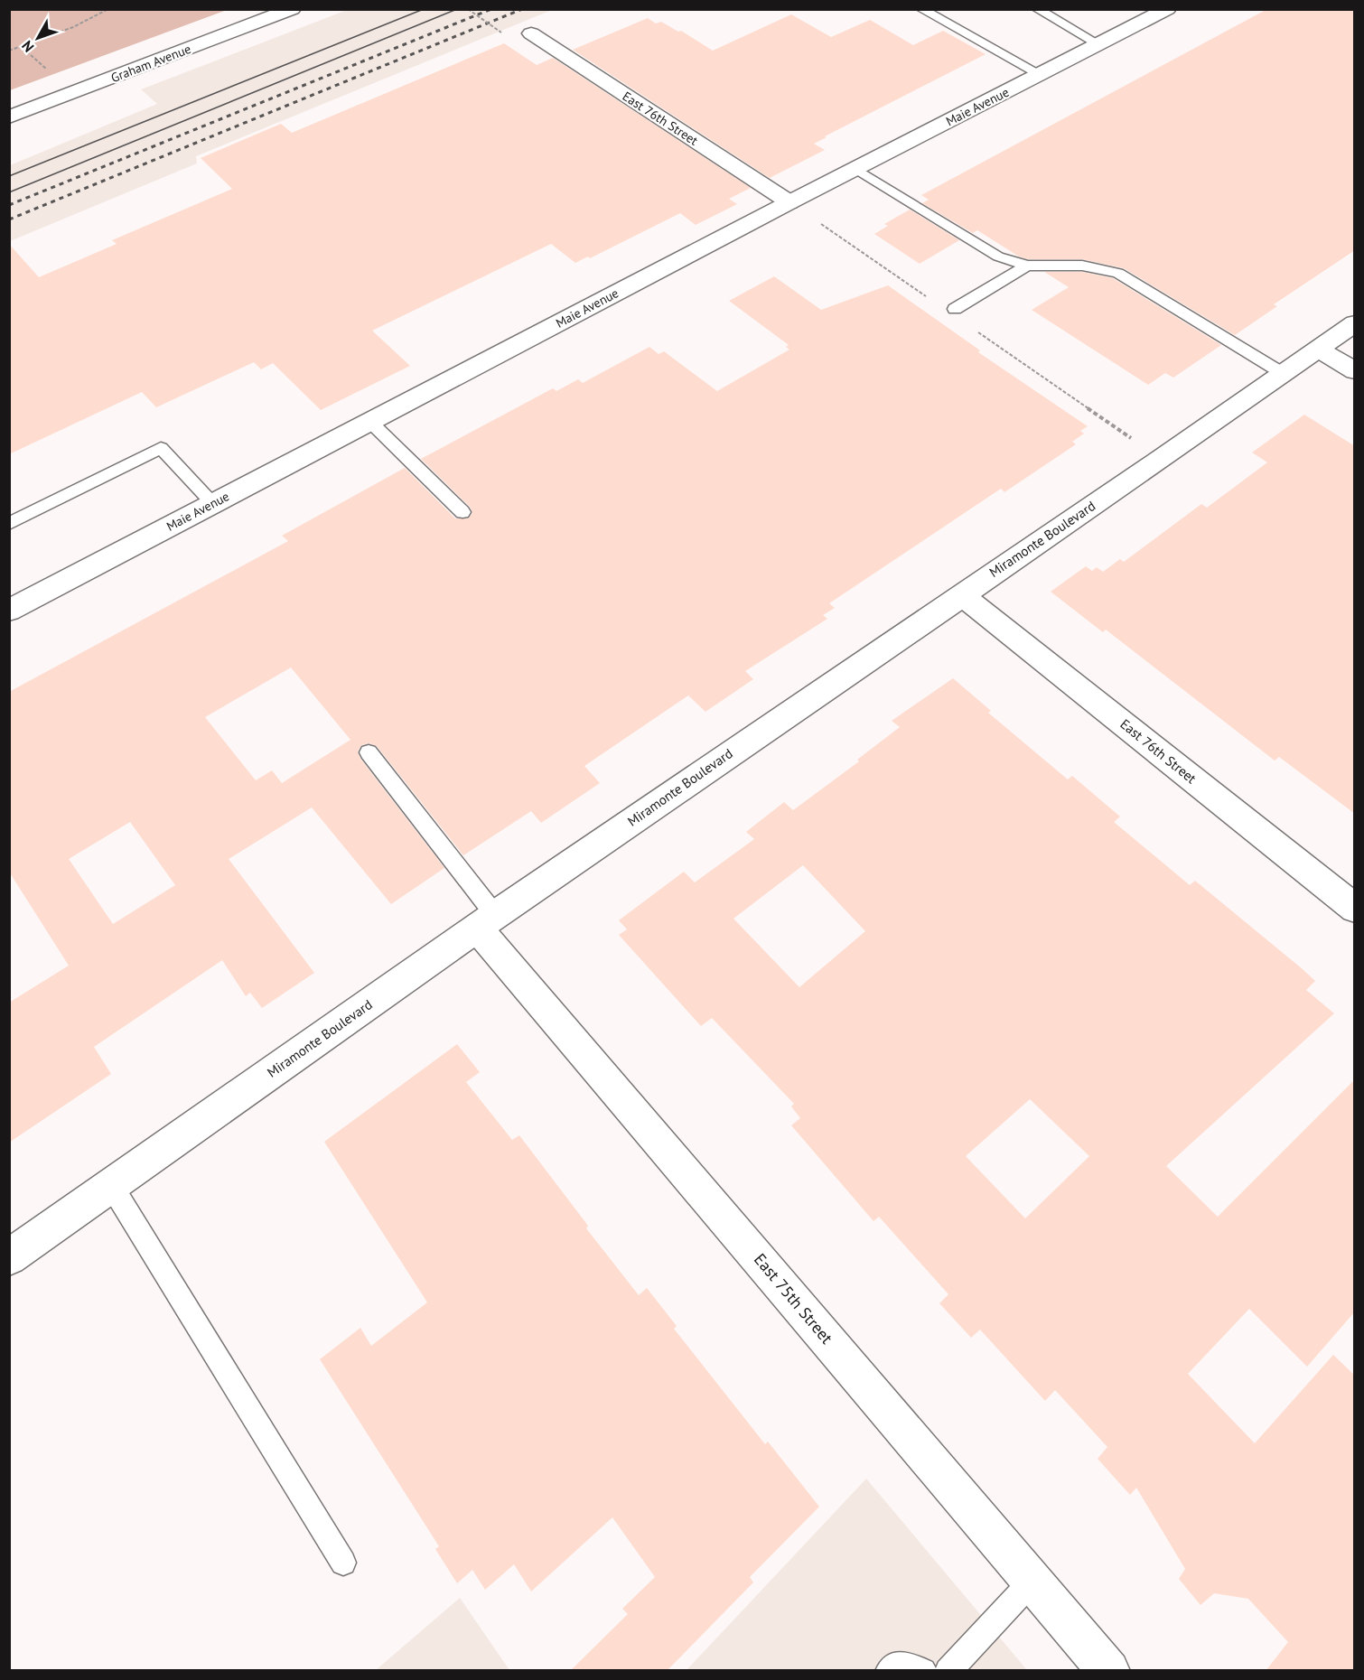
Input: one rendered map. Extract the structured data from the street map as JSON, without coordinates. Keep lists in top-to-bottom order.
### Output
{
  "streets": {
    "street": [
      "Graham Avenue",
      "Maie Avenue",
      "East 76th Street",
      "Miramonte Boulevard",
      "East 75th Street"
    ]
  },
  "crossings": [
    ["Maie Avenue", "East 76th Street"],
    ["East 76th Street", "Miramonte Boulevard"],
    ["Miramonte Boulevard", "East 75th Street"]
  ],
  "north": "bottom left"
}
